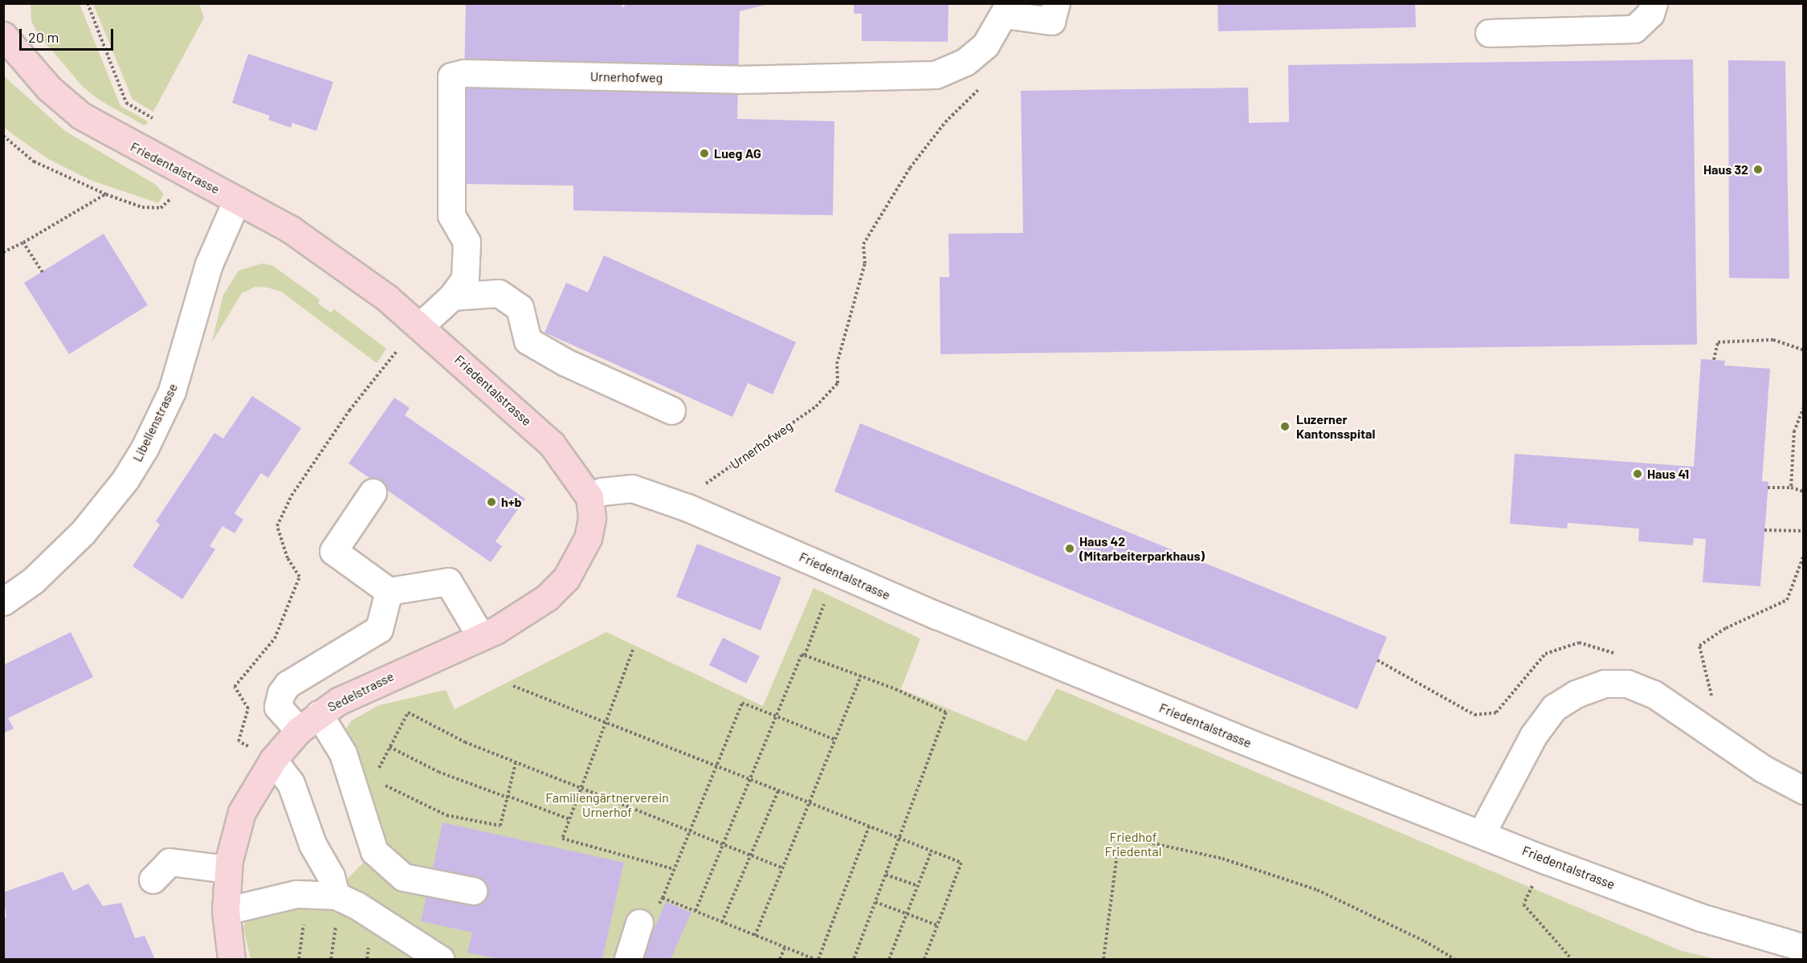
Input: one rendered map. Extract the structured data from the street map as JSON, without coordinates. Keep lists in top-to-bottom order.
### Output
{
  "streets": {
    "main road": ["Friedentalstrasse", "Sedelstrasse"],
    "street": ["Urnerhofweg", "Libellenstrasse"]
  },
  "crossings": [
    ["Urnerhofweg", "Friedentalstrasse"],
    ["Friedentalstrasse", "Libellenstrasse"],
    ["Friedentalstrasse", "Sedelstrasse"]
  ],
  "parks": ["Familiengärtnerverein Urnerhof", "Friedhof Friedental"],
  "places": [
    "Lueg AG",
    "Haus 32",
    "Luzerner Kantonsspital",
    "Haus 41",
    "h+b",
    "Haus 42 (Mitarbeiterparkhaus)"
  ],
  "scale_bar": "20 m"
}
